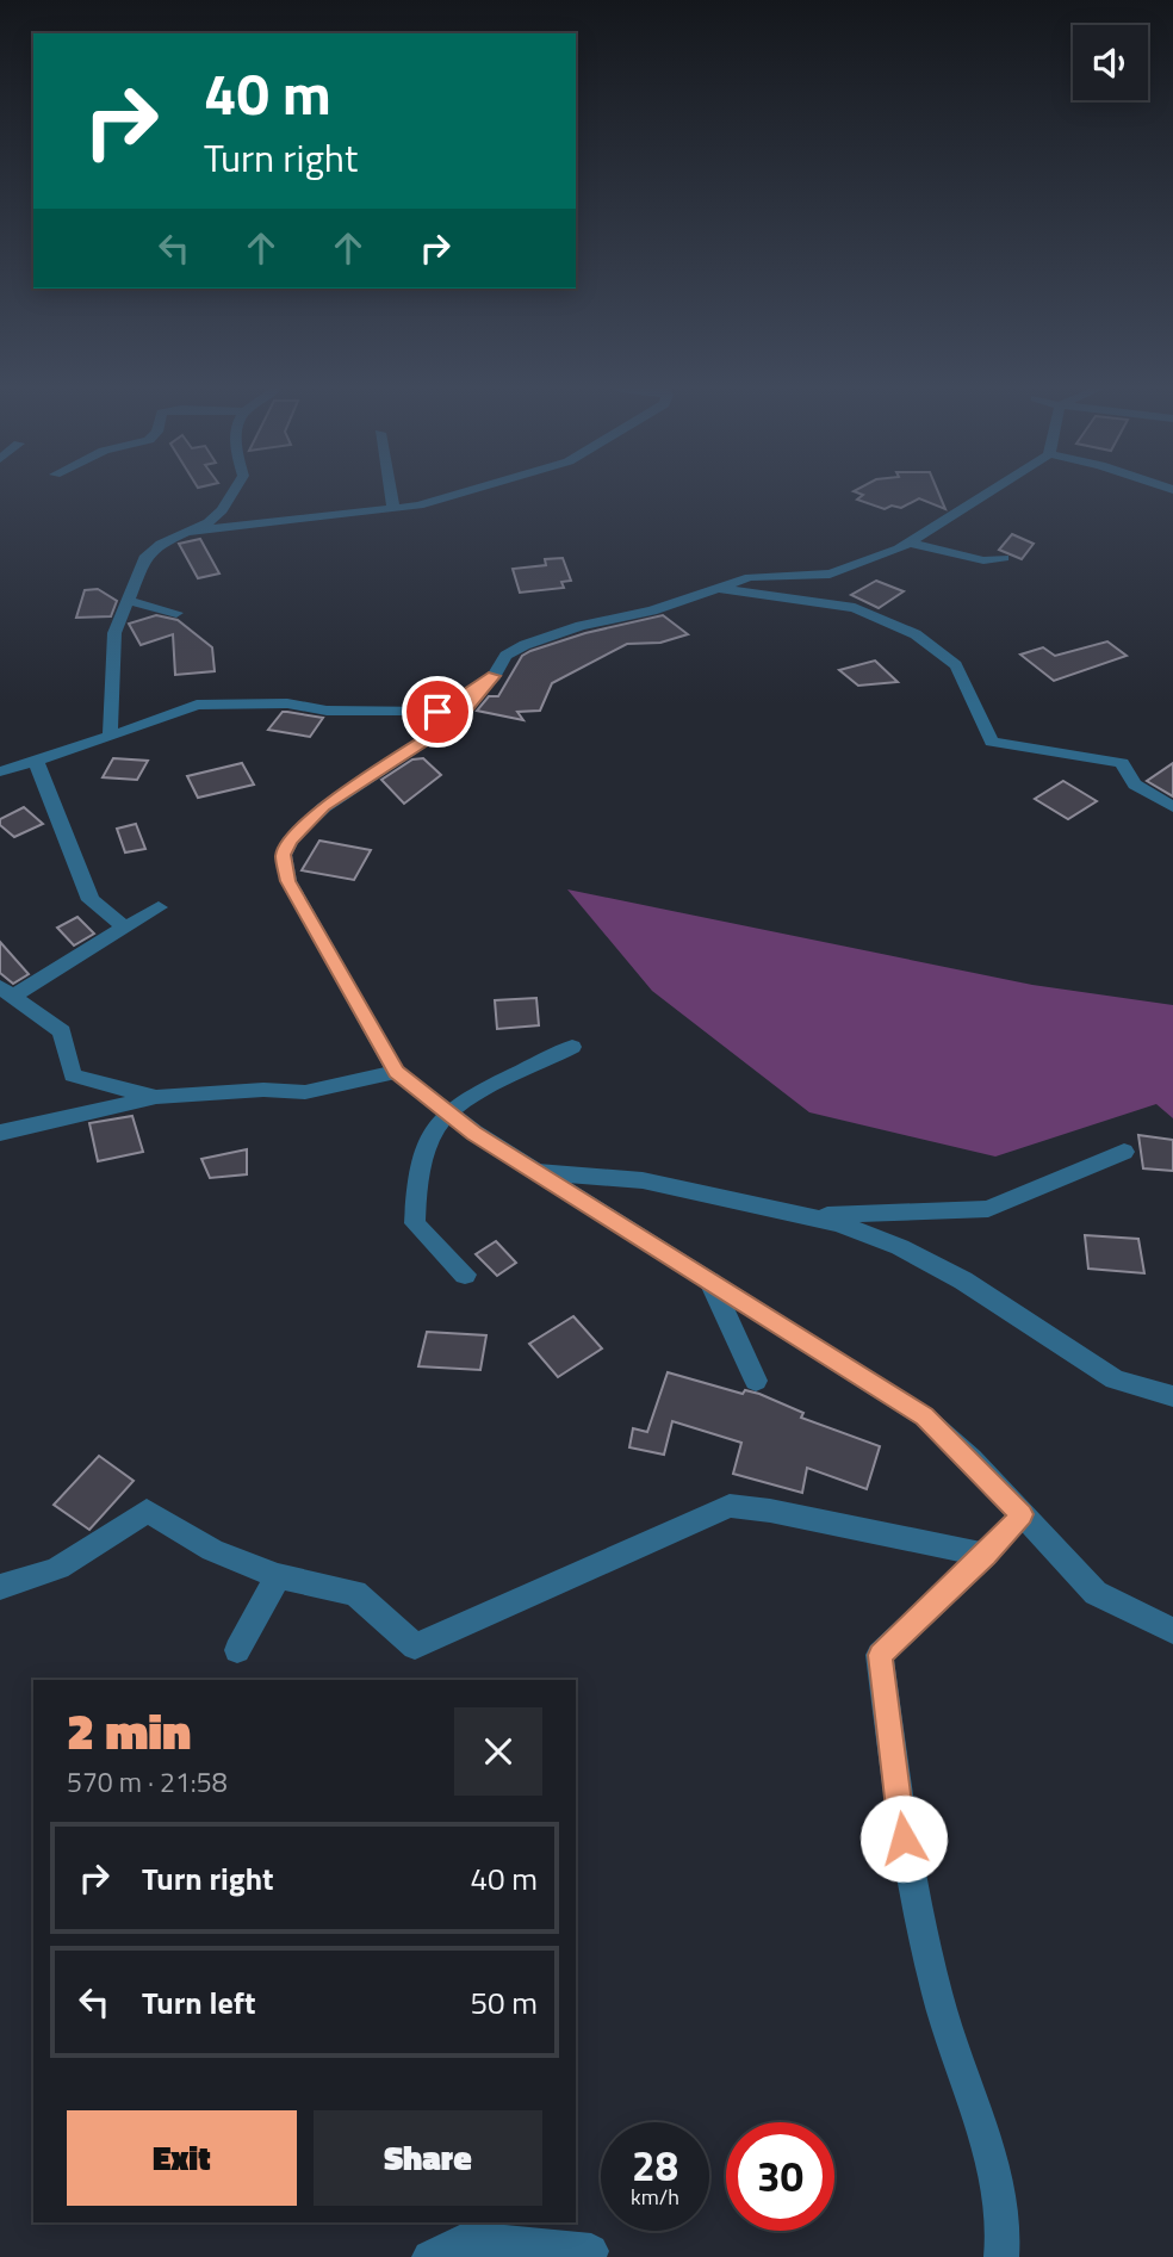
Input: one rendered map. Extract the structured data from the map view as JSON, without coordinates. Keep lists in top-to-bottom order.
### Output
{
  "page": {
    "turn": ["40 m", "Turn right"],
    "heading": ["2 min", "570 m · 21:58"],
    "list": [
      {
        "name": "Turn right",
        "value": "40 m"
      },
      {
        "name": "Turn left",
        "value": "50 m"
      }
    ],
    "buttons": ["Exit", "Share"],
    "speed": "28 km/h",
    "limit": "30"
  }
}
